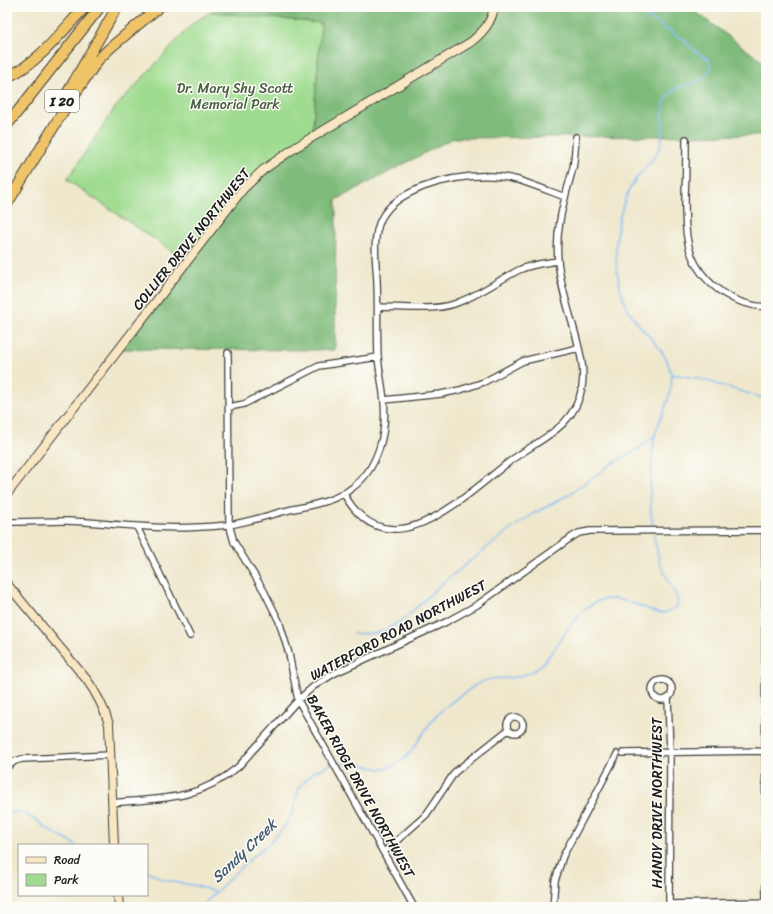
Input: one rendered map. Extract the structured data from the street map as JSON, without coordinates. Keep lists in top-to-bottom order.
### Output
{
  "streets": {
    "highway": ["I 20"],
    "main road": ["COLLIER DRIVE NORTHWEST"],
    "street": ["WATERFORD ROAD NORTHWEST", "BAKER RIDGE DRIVE NORTHWEST", "HANDY DRIVE NORTHWEST"]
  },
  "crossings": [
    ["WATERFORD ROAD NORTHWEST", "BAKER RIDGE DRIVE NORTHWEST"]
  ],
  "water": ["Sandy Creek"],
  "parks": ["Dr. Mary Shy Scott Memorial Park"],
  "legend": ["Road", "Park"]
}
